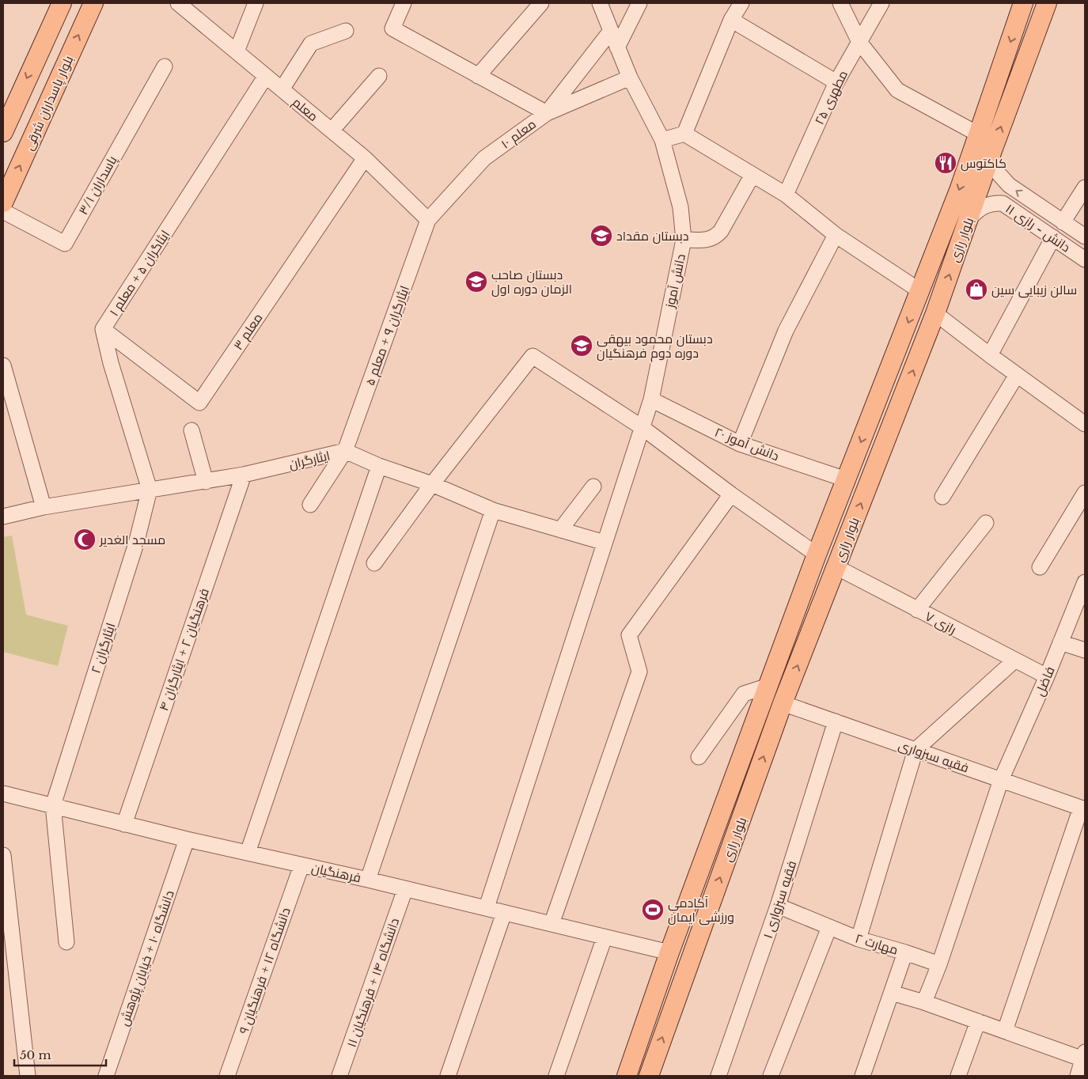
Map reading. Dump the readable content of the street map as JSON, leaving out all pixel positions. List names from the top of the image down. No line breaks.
{"streets":{"main road":["بلوار پاسداران شرقی","بلوار رازی"],"street":["مطهری ۲۵","معلم","معلم ۱۰","پاسداران ۳/۱","دانش - رازی ۱۱","ایثاگران ۵ + معلم ۱","دانش آموز","معلم ۳","ایثارگران ۹ + معلم ۵","دانش آموز ۲۰","ایثارگران","رازی ۷","ایثارگران ۲","فرهنگیان ۲ + ایثارگران ۴","فاضل","فقیه سبزواری","فرهنگیان","فقیه سبزواری ۱","مهارت ۲","دانشگاه ۱۰ + خیابان پژوهش","دانشگاه ۱۲ + فرهنگیان ۹","دانشگاه ۱۴ + فرهنگیان ۱۱"]},"crossings":[["معلم","معلم ۱۰"],["معلم","ایثاگران ۵ + معلم ۱"],["معلم","معلم ۳"],["معلم","ایثارگران ۹ + معلم ۵"],["معلم ۱۰","دانش آموز"],["معلم ۱۰","ایثارگران ۹ + معلم ۵"],["دانش - رازی ۱۱","بلوار رازی"],["بلوار رازی","دانش آموز ۲۰"],["بلوار رازی","رازی ۷"],["بلوار رازی","فقیه سبزواری"],["بلوار رازی","فرهنگیان"],["ایثاگران ۵ + معلم ۱","معلم ۳"],["ایثاگران ۵ + معلم ۱","ایثارگران"],["ایثاگران ۵ + معلم ۱","ایثارگران ۲"],["دانش آموز","دانش آموز ۲۰"],["دانش آموز","ایثارگران"],["دانش آموز","فرهنگیان"],["ایثارگران ۹ + معلم ۵","ایثارگران"],["ایثارگران","ایثارگران ۲"],["ایثارگران","فرهنگیان ۲ + ایثارگران ۴"],["رازی ۷","فاضل"],["ایثارگران ۲","فرهنگیان"],["فرهنگیان ۲ + ایثارگران ۴","فرهنگیان"],["فاضل","فقیه سبزواری"],["فاضل","مهارت ۲"],["فقیه سبزواری","فقیه سبزواری ۱"],["فرهنگیان","دانشگاه ۱۰ + خیابان پژوهش"],["فرهنگیان","دانشگاه ۱۲ + فرهنگیان ۹"],["فرهنگیان","دانشگاه ۱۴ + فرهنگیان ۱۱"],["فقیه سبزواری ۱","مهارت ۲"]],"places":{"restaurant":["کاکتوس"],"school or university":["دبستان مقداد","دبستان صاحب الزمان دوره اول","دبستان محمود بیهقی دوره دوم فرهنگیان"],"shop":["سالن زیبایی سین"],"mosque":["مسجد الغدیر"],"sports":["آکادمی ورزشی ایمان"]},"scale_bar":"50 m"}
